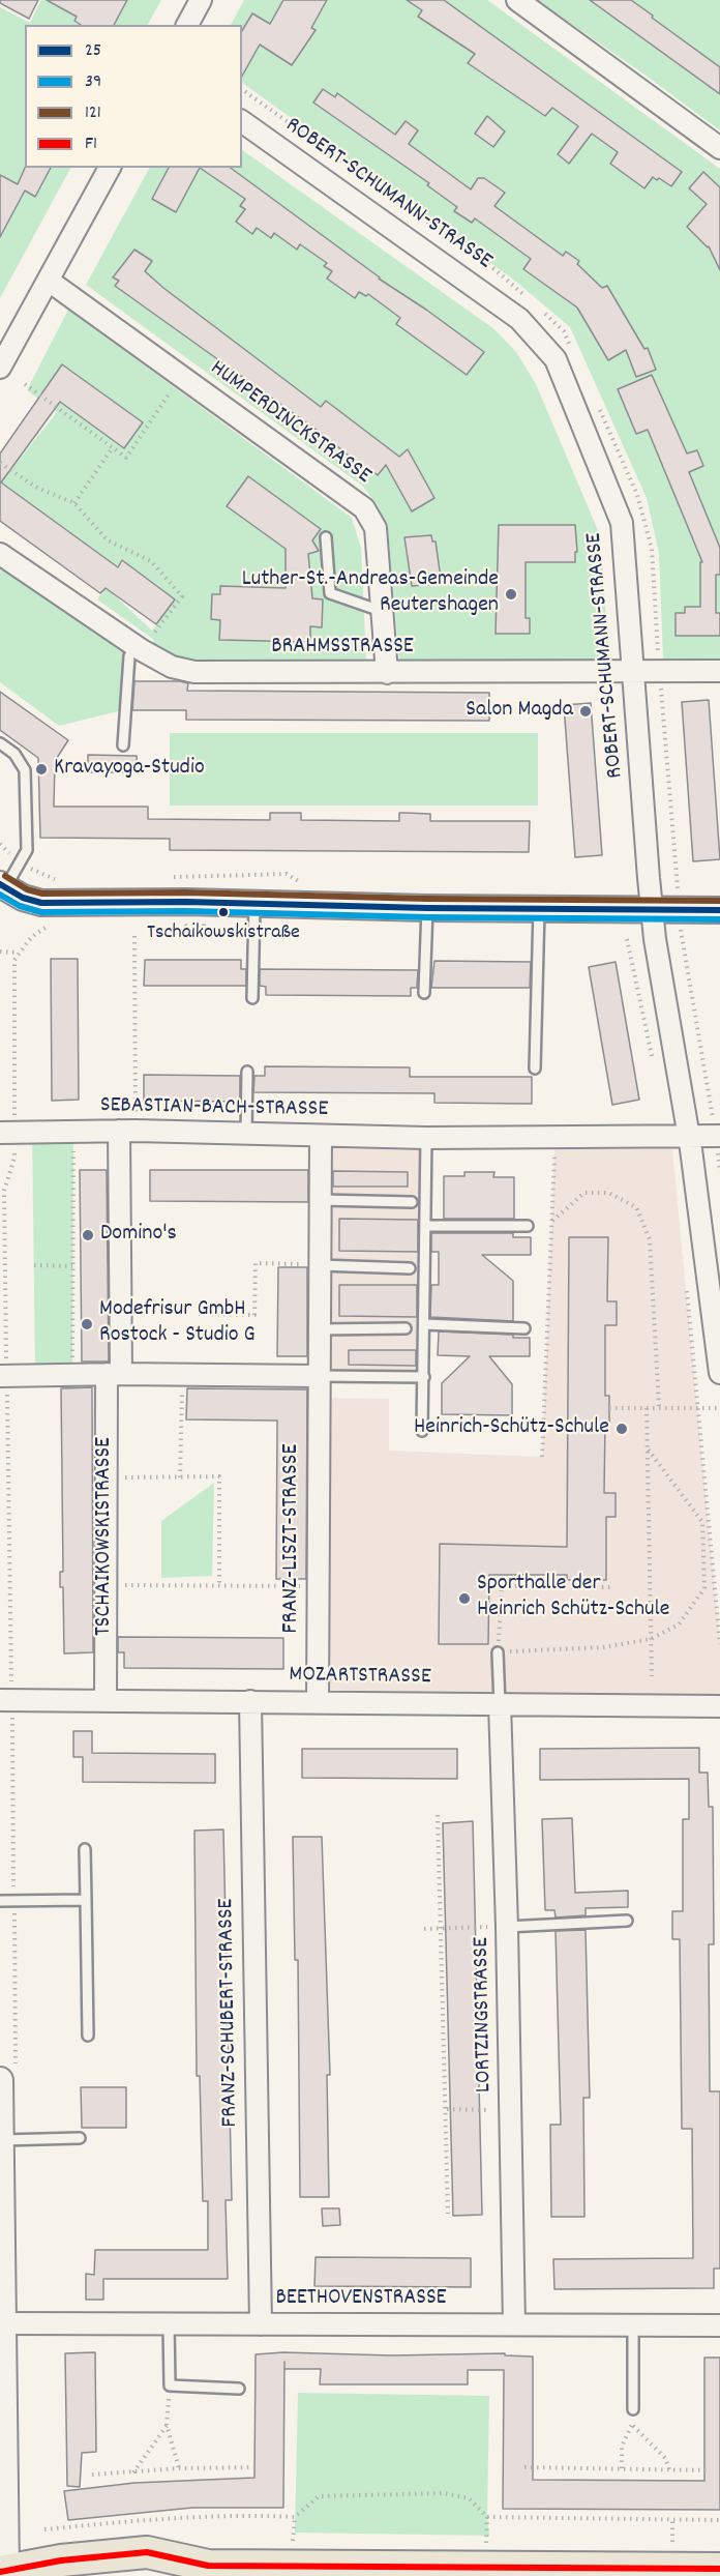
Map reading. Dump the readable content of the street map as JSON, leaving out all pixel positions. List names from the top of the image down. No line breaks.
{"streets":{"street":["ROBERT-SCHUMANN-STRASSE","HUMPERDINCKSTRASSE","BRAHMSSTRASSE","SEBASTIAN-BACH-STRASSE","TSCHAIKOWSKISTRASSE","FRANZ-LISZT-STRASSE","MOZARTSTRASSE","FRANZ-SCHUBERT-STRASSE","LORTZINGSTRASSE","BEETHOVENSTRASSE"]},"crossings":[["ROBERT-SCHUMANN-STRASSE","BRAHMSSTRASSE"],["ROBERT-SCHUMANN-STRASSE","SEBASTIAN-BACH-STRASSE"],["HUMPERDINCKSTRASSE","BRAHMSSTRASSE"],["SEBASTIAN-BACH-STRASSE","TSCHAIKOWSKISTRASSE"],["SEBASTIAN-BACH-STRASSE","FRANZ-LISZT-STRASSE"],["TSCHAIKOWSKISTRASSE","MOZARTSTRASSE"],["FRANZ-LISZT-STRASSE","MOZARTSTRASSE"],["MOZARTSTRASSE","FRANZ-SCHUBERT-STRASSE"],["MOZARTSTRASSE","LORTZINGSTRASSE"],["FRANZ-SCHUBERT-STRASSE","BEETHOVENSTRASSE"],["LORTZINGSTRASSE","BEETHOVENSTRASSE"]],"places":["Luther-St.-Andreas-Gemeinde Reutershagen","Salon Magda","Kravayoga-Studio","Tschaikowskistraße","Domino's","Modefrisur GmbH Rostock - Studio G","Heinrich-Schütz-Schule","Sporthalle der Heinrich Schütz-Schule"],"lines":["transit line 121","transit line 25","transit line 39","transit line F1"],"legend":["25","39","121","F1"]}
